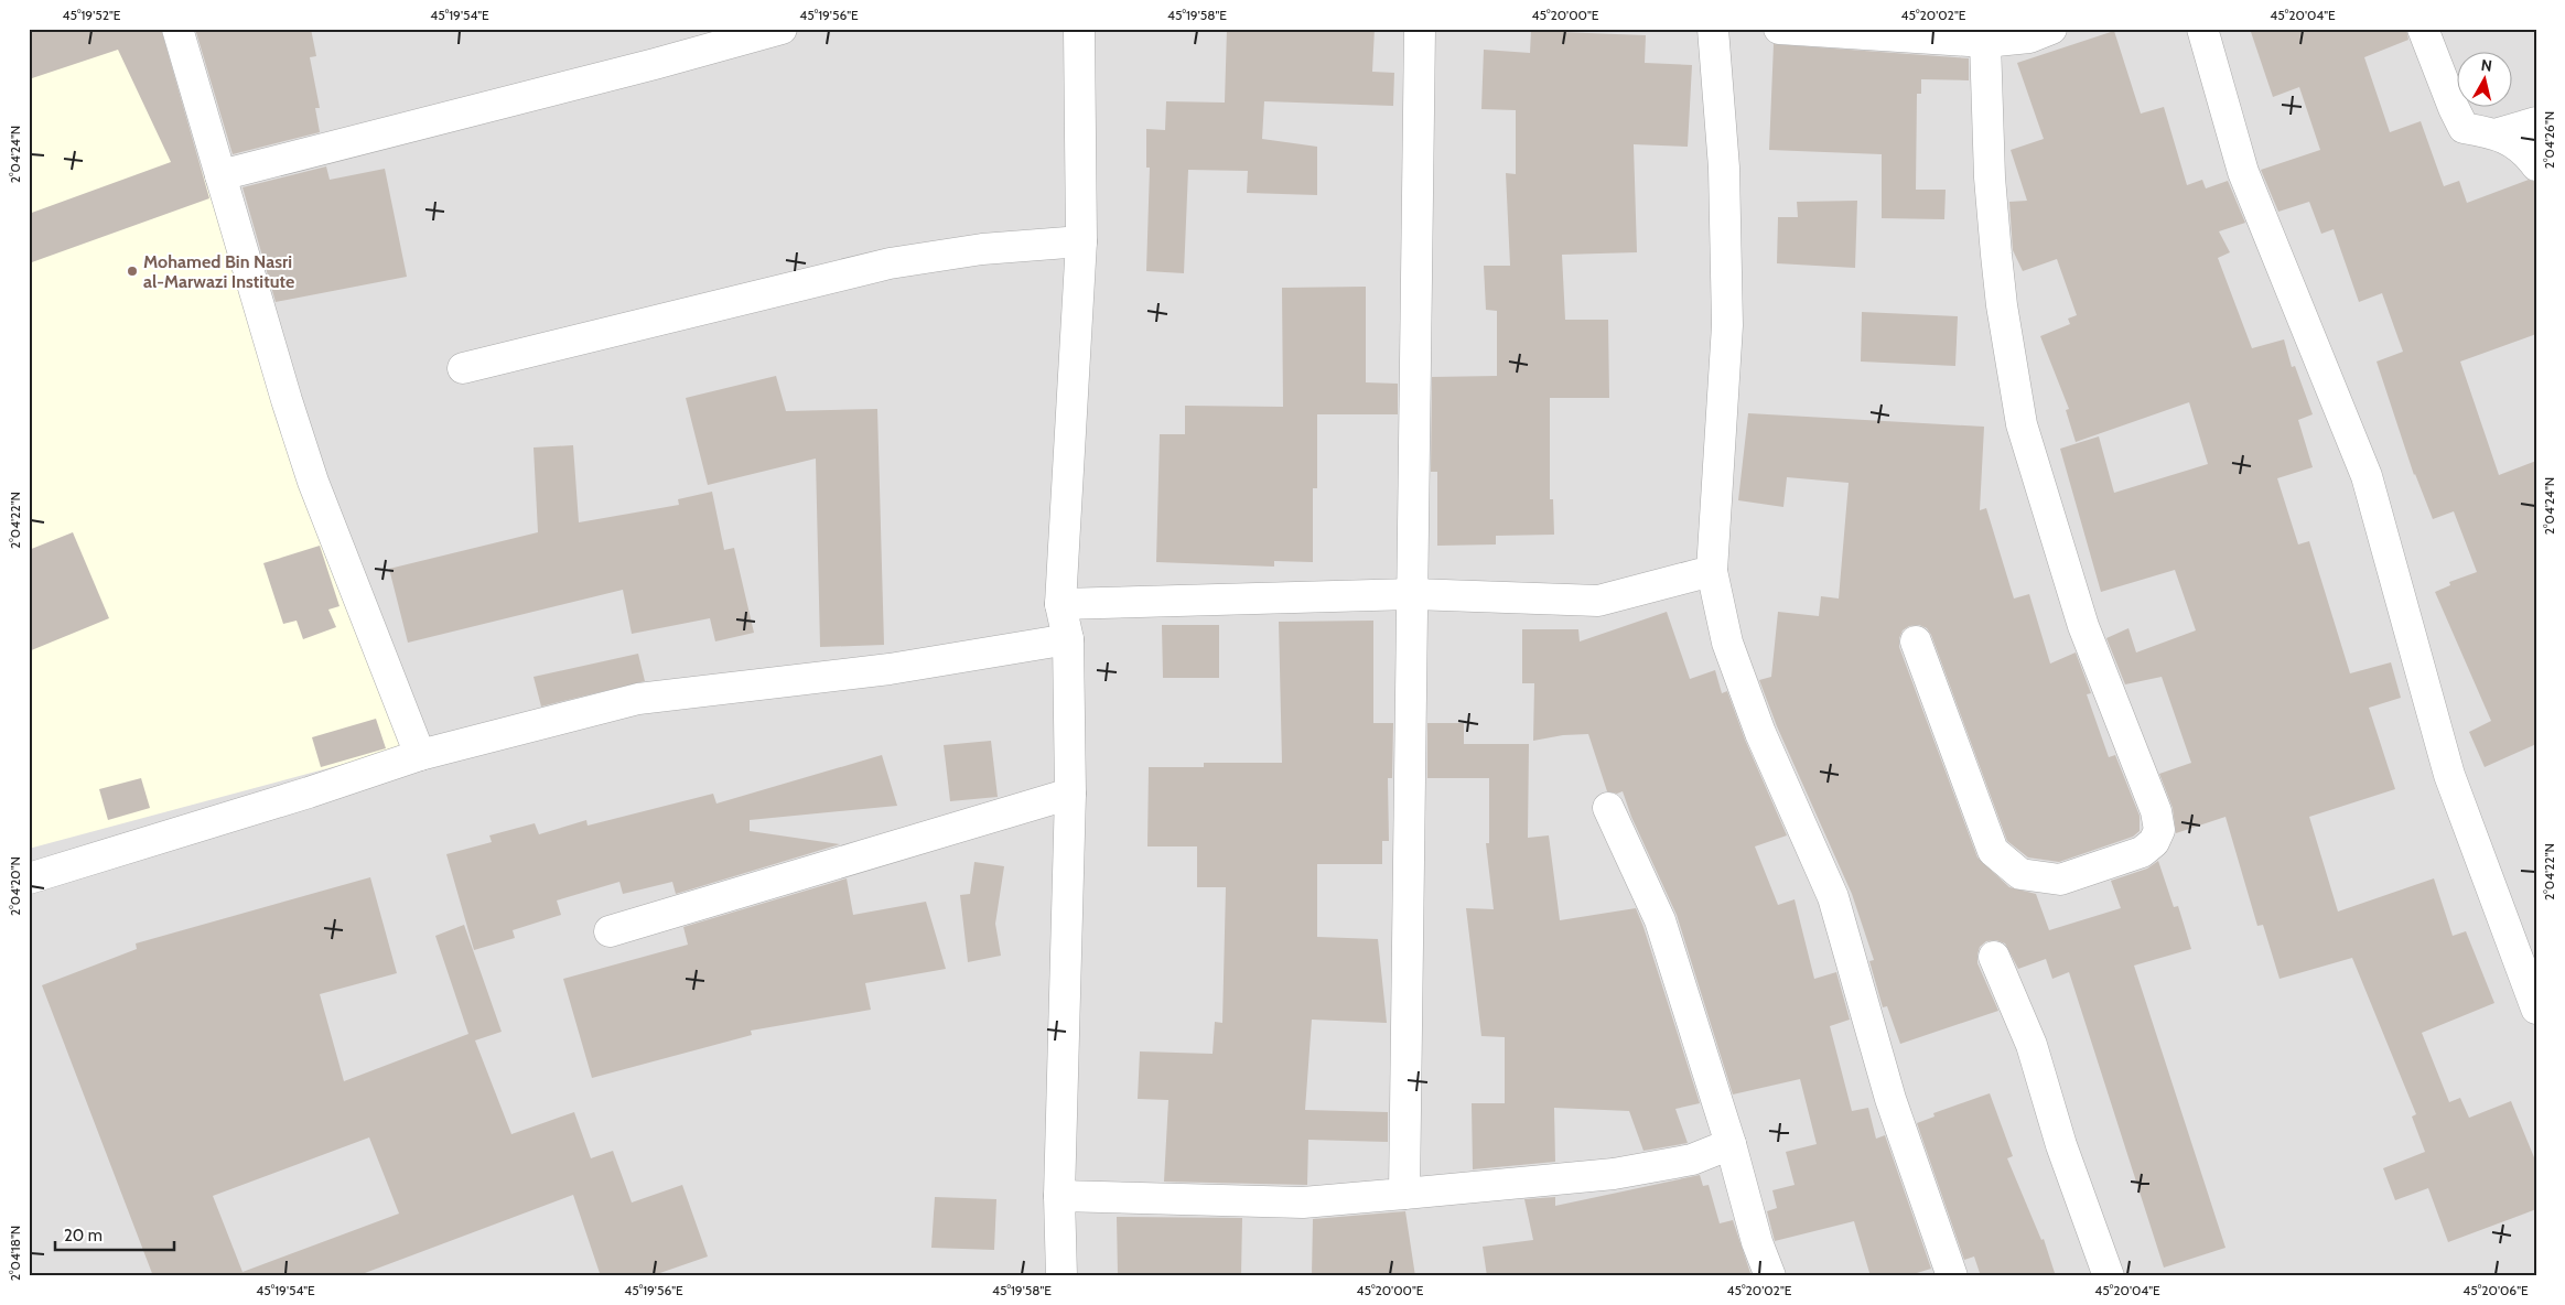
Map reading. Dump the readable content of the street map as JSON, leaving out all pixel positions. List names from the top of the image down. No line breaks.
{"places":["Mohamed Bin Nasri al-Marwazi Institute"],"scale_bar":"20 m","north":"top","coordinates":["45°19'52\"E","45°19'54\"E","45°19'56\"E","45°19'58\"E","45°20'00\"E","45°20'02\"E","45°20'04\"E","2°04'26\"N","2°04'24\"N","2°04'22\"N","2°04'20\"N","2°04'18\"N","45°20'06\"E"]}
